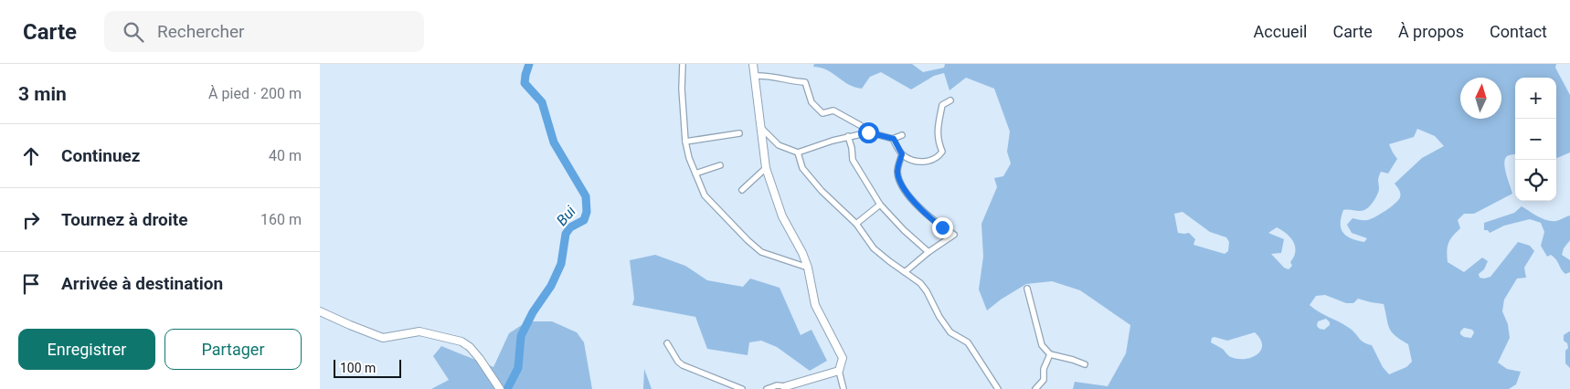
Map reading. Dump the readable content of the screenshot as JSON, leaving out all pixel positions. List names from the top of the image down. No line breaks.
{"water":["Bui"],"scale_bar":"100 m","north":"top","page":{"header":"Carte","search":"Rechercher","nav":["Accueil","Carte","À propos","Contact"],"heading":["3 min","À pied · 200 m"],"map_buttons":["+","−"],"list":[["Continuez","40 m"],["Tournez à droite","160 m"],"Arrivée à destination"],"buttons":["Enregistrer","Partager"],"scale":"100 m"}}
